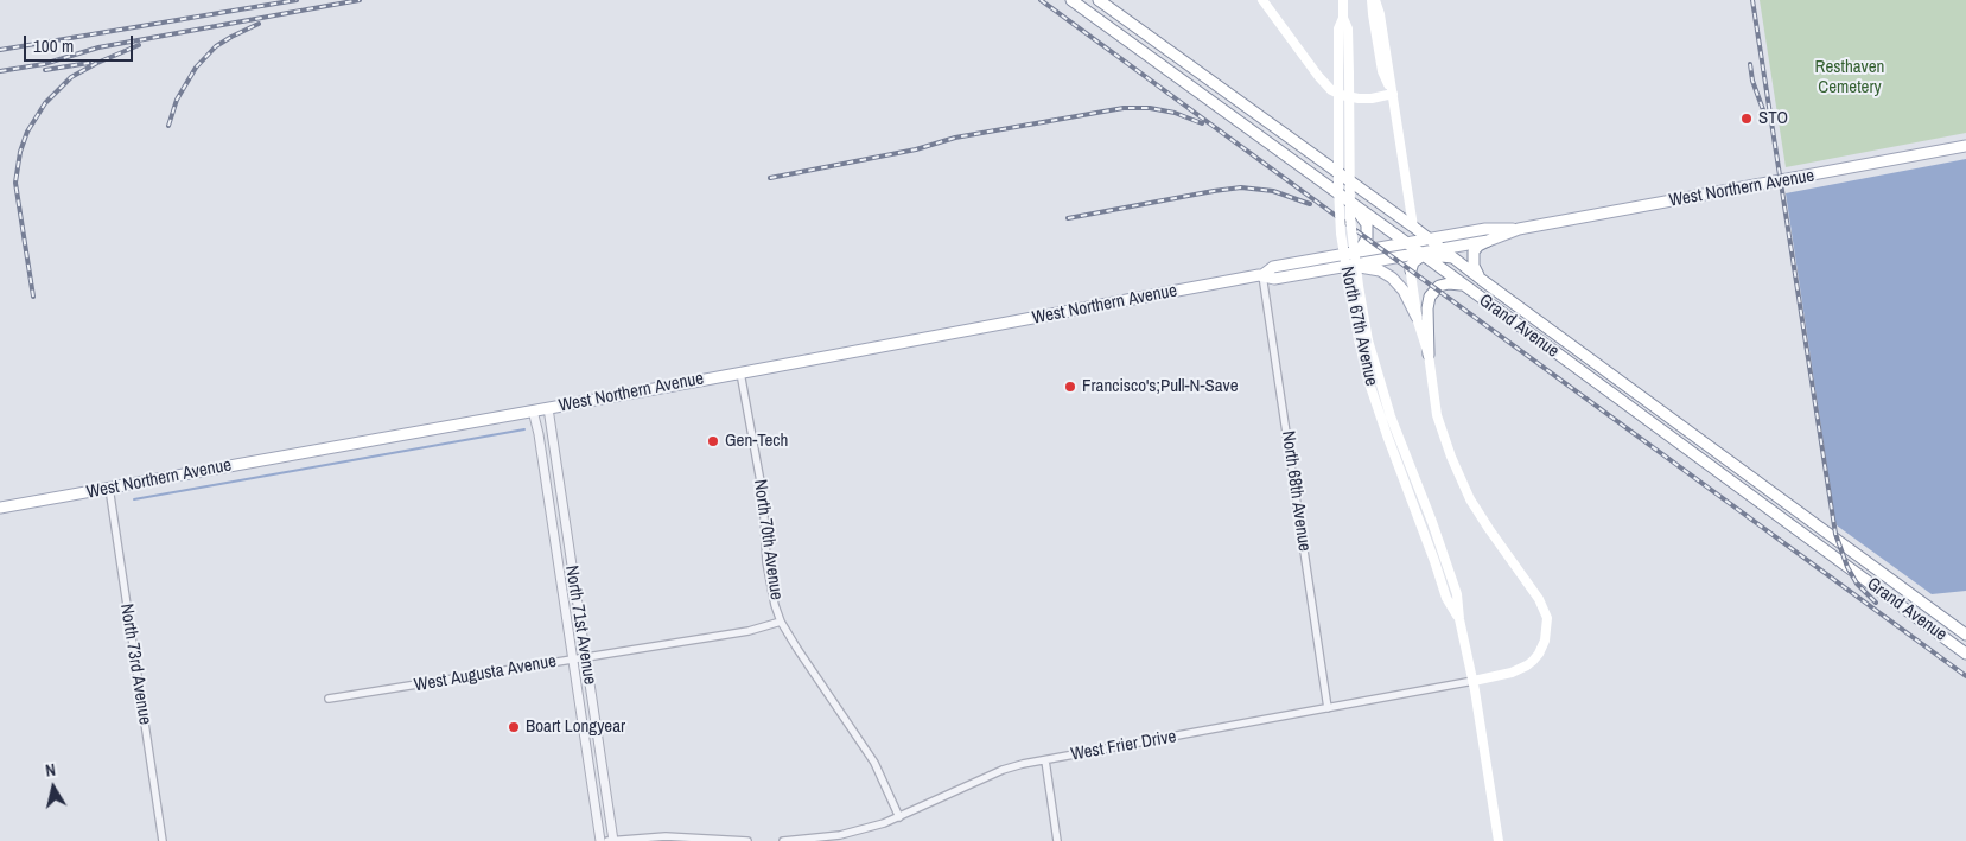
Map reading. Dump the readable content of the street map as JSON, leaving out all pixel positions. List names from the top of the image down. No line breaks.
{"streets":{"main road":["West Northern Avenue","North 67th Avenue","Grand Avenue"],"street":["North 68th Avenue","North 70th Avenue","North 71st Avenue","North 73rd Avenue","West Augusta Avenue","West Frier Drive"]},"crossings":[["West Northern Avenue","Grand Avenue"],["West Northern Avenue","North 68th Avenue"],["West Northern Avenue","North 70th Avenue"],["West Northern Avenue","North 71st Avenue"],["West Northern Avenue","North 73rd Avenue"],["North 67th Avenue","West Frier Drive"],["North 68th Avenue","West Frier Drive"],["North 70th Avenue","West Augusta Avenue"],["North 70th Avenue","West Frier Drive"],["North 71st Avenue","West Augusta Avenue"]],"parks":["Resthaven Cemetery"],"places":["STO","Francisco's;Pull-N-Save","Gen-Tech","Boart Longyear"],"scale_bar":"100 m","north":"top"}
